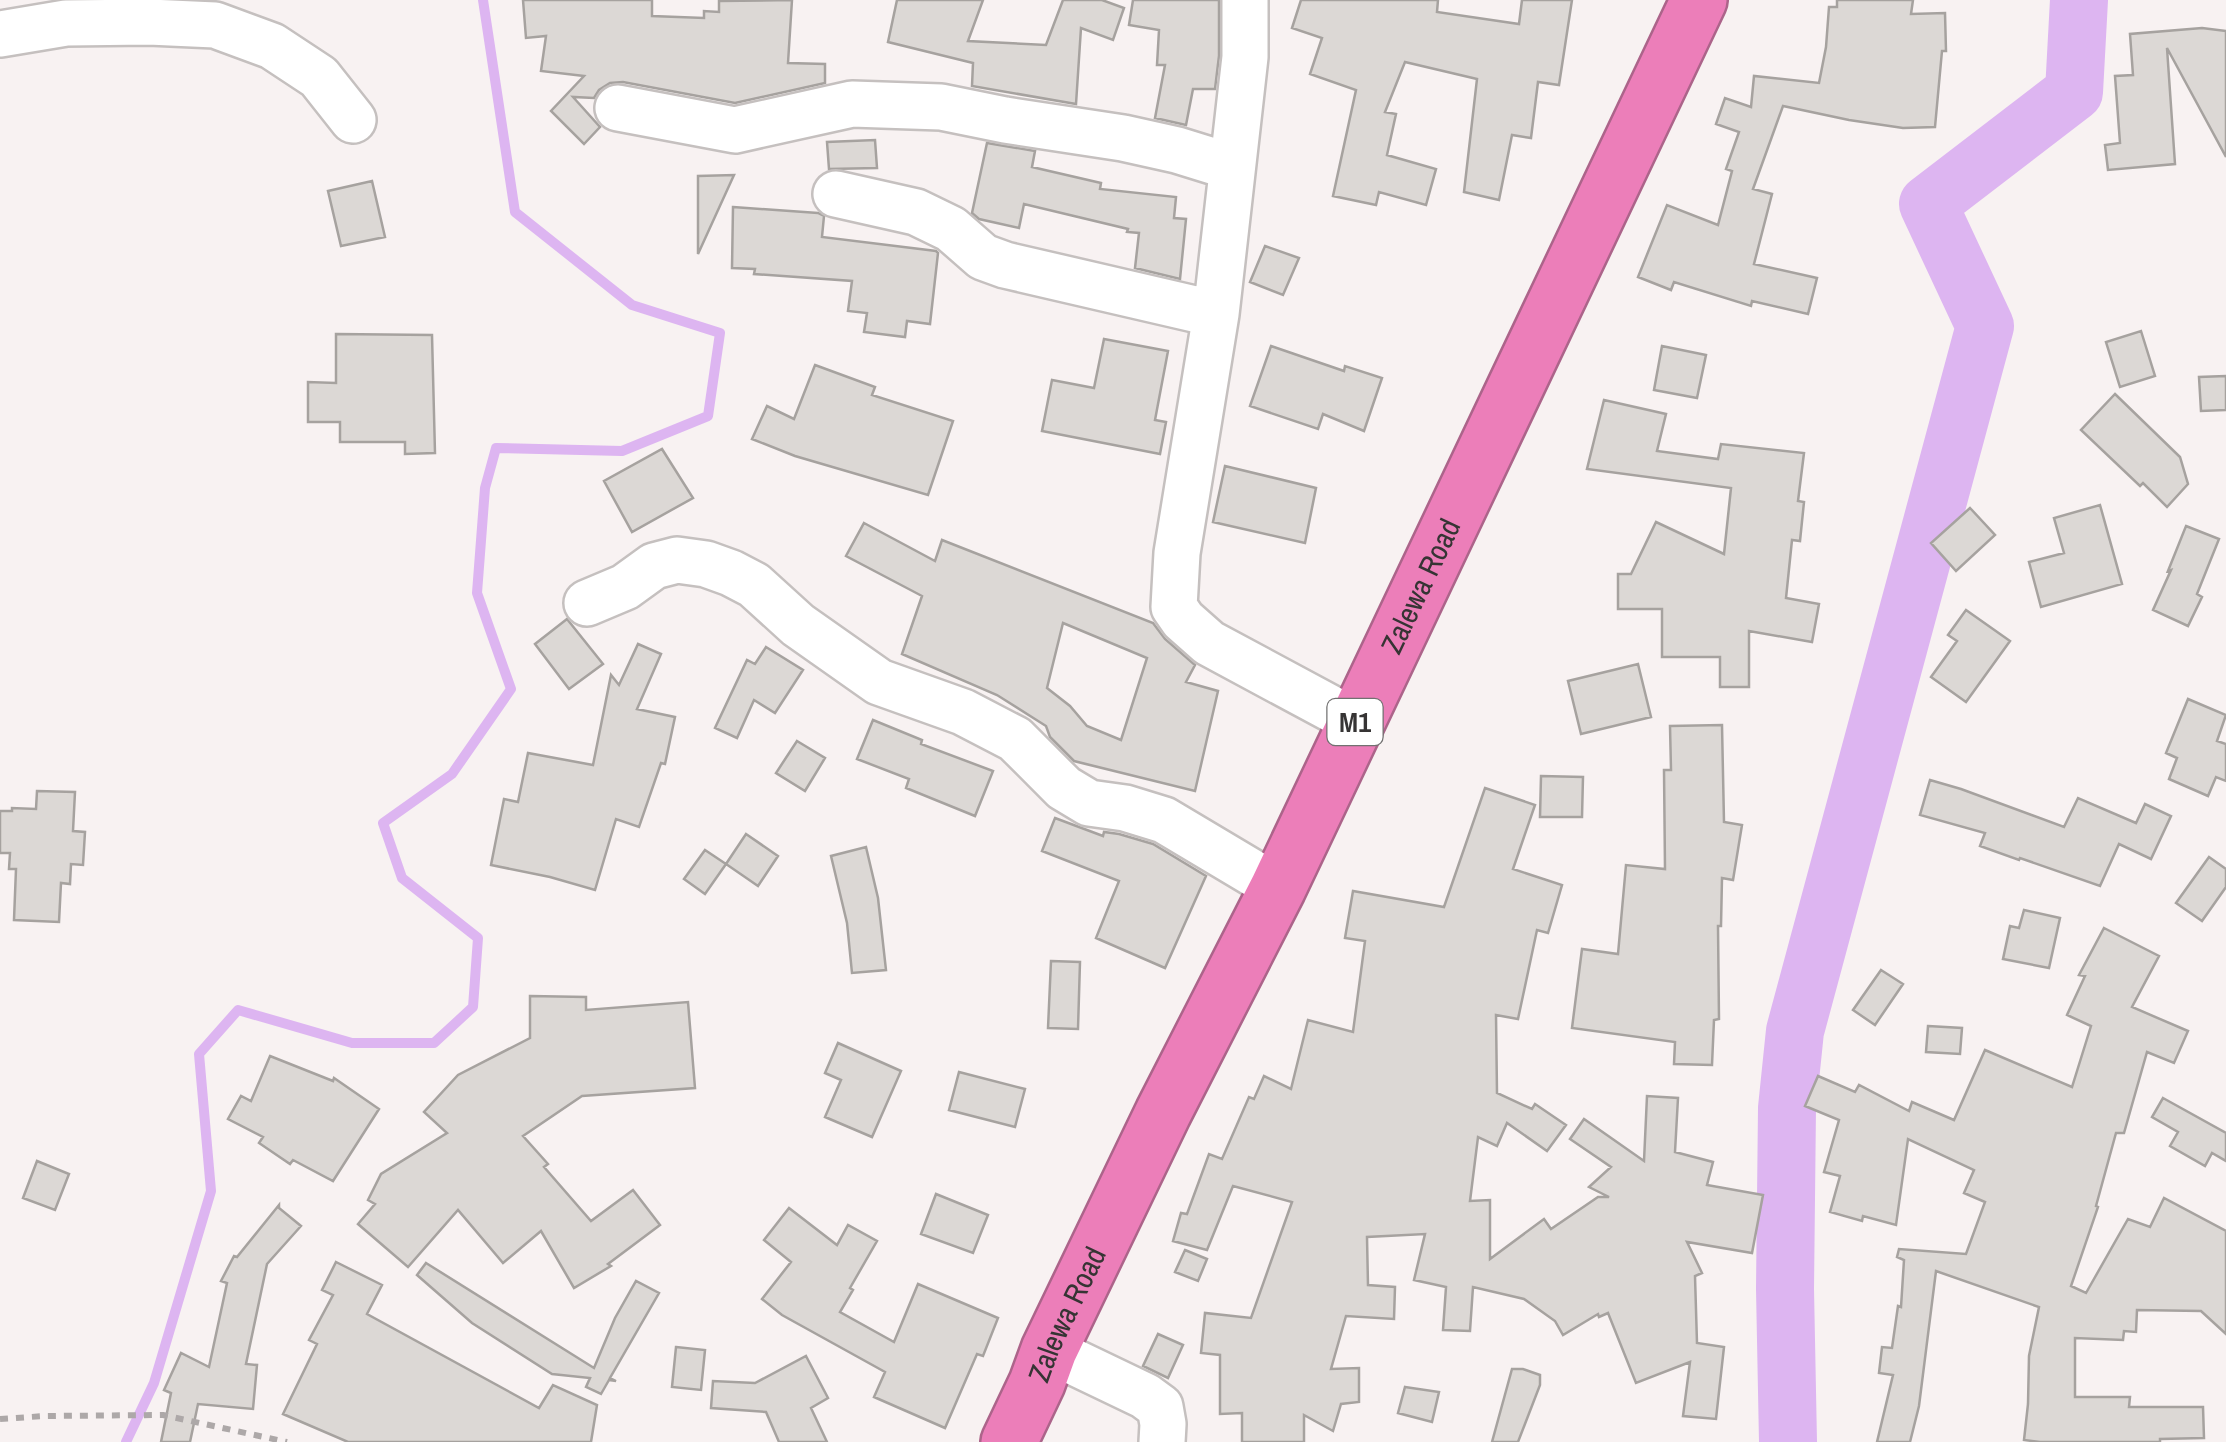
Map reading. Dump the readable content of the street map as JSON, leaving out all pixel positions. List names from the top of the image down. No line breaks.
{"streets":{"highway":["Zalewa Road","M1"]}}
